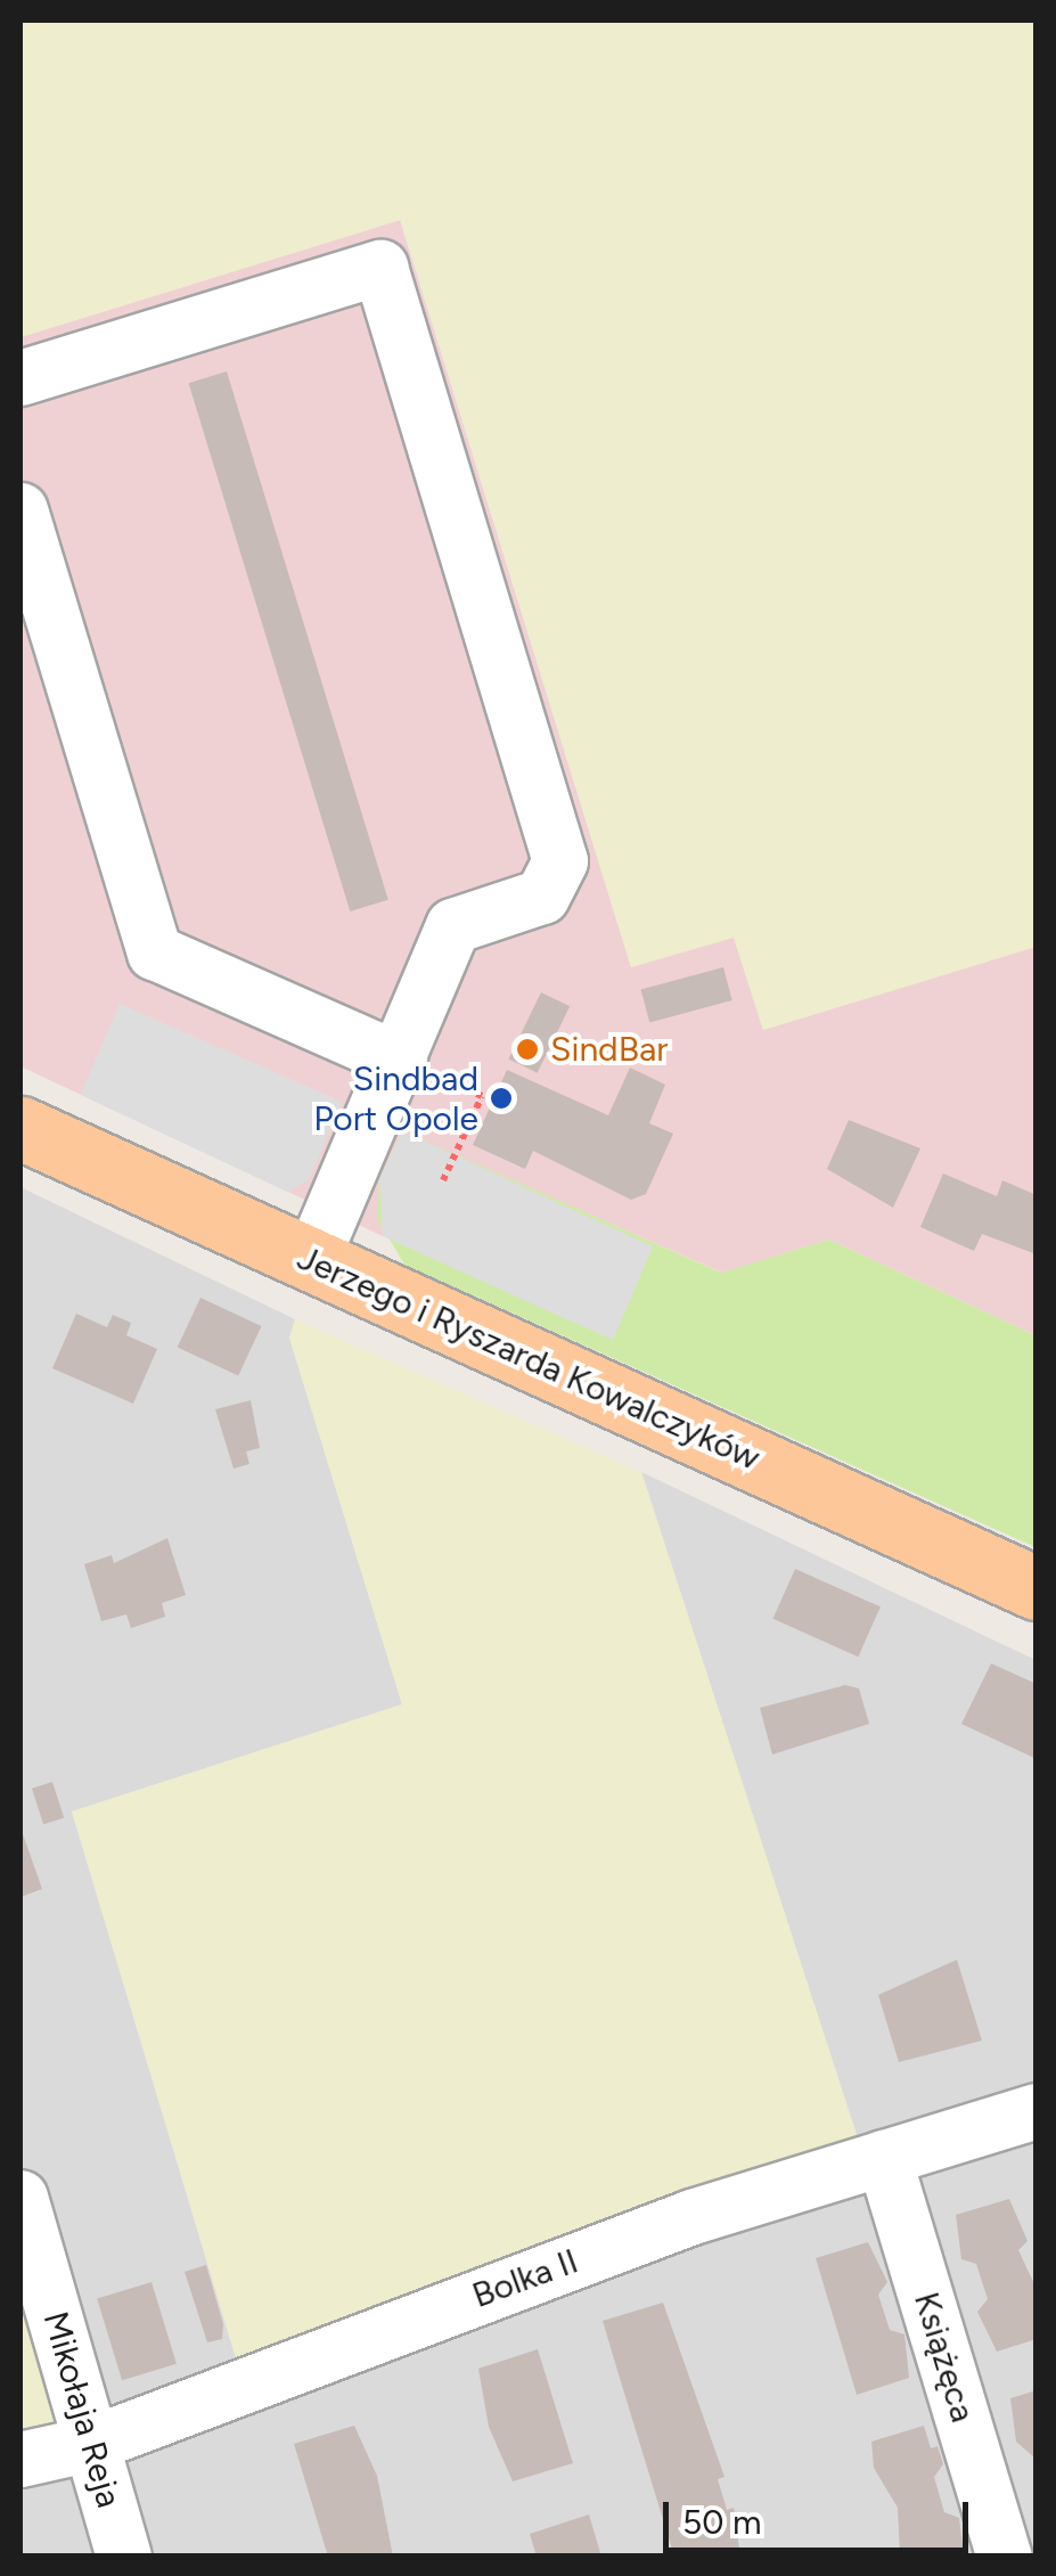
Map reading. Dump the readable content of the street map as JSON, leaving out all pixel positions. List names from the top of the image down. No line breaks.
{"streets":{"main road":["Jerzego i Ryszarda Kowalczyków"],"street":["Bolka II","Książęca","Mikołaja Reja"]},"crossings":[["Bolka II","Książęca"],["Bolka II","Mikołaja Reja"]],"places":["SindBar","Sindbad Port Opole"],"scale_bar":"50 m"}
